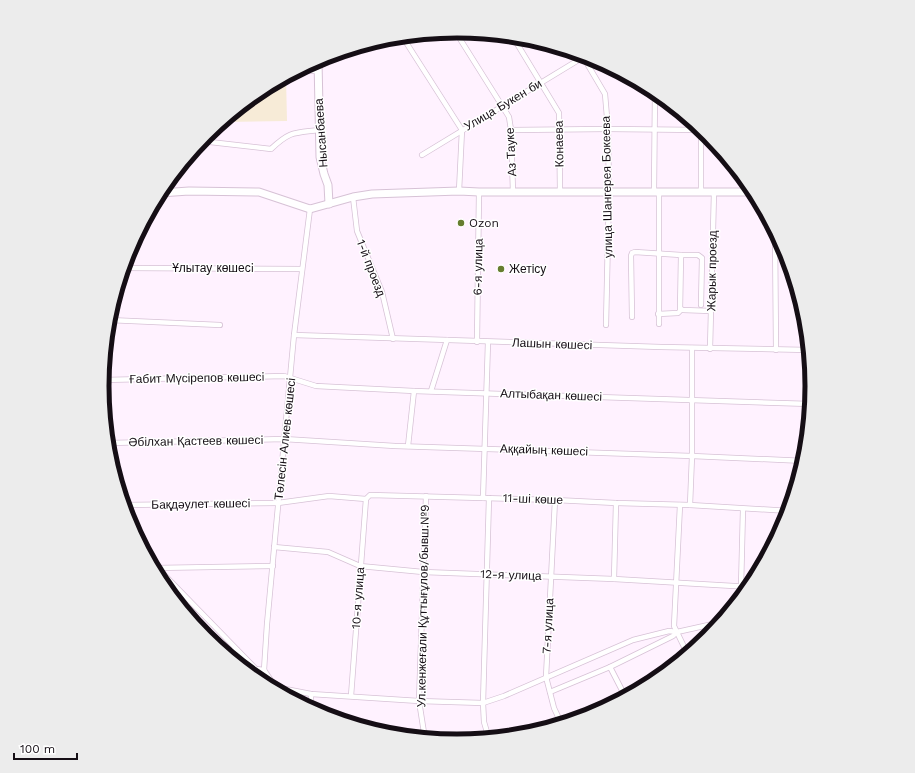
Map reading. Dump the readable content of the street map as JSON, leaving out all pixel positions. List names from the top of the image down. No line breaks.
{"streets":{"street":["Улица Букен би","Нысанбаева","Конаева","Аз Тауке","улица Шангерея Бокеева","6-я улица","Ұлытау көшесi","1-й проезд","Жарык проезд","Лашын көшесі","Ғабит Мүсірепов көшесi","Алтыбақан көшесі","Төлесін Алиев көшесі","Әбілхан Қастеев көшесi","Аққайың көшесі","11-ші көше","Бақдәулет көшесi","12-я улица","10-я улица","Ул.кенжеғали Құттығұлов/бывш.№9","7-я улица"]},"crossings":[["Улица Букен би","Конаева"],["Улица Букен би","Аз Тауке"],["6-я улица","Лашын көшесі"],["Ұлытау көшесi","Төлесін Алиев көшесі"],["1-й проезд","Лашын көшесі"],["Жарык проезд","Лашын көшесі"],["Лашын көшесі","Төлесін Алиев көшесі"],["Ғабит Мүсірепов көшесi","Алтыбақан көшесі"],["Ғабит Мүсірепов көшесi","Төлесін Алиев көшесі"],["Алтыбақан көшесі","Төлесін Алиев көшесі"],["Төлесін Алиев көшесі","Әбілхан Қастеев көшесi"],["Төлесін Алиев көшесі","Аққайың көшесі"],["Төлесін Алиев көшесі","11-ші көше"],["Төлесін Алиев көшесі","Бақдәулет көшесi"],["Төлесін Алиев көшесі","12-я улица"],["Әбілхан Қастеев көшесi","Аққайың көшесі"],["11-ші көше","Бақдәулет көшесi"],["11-ші көше","10-я улица"],["11-ші көше","Ул.кенжеғали Құттығұлов/бывш.№9"],["11-ші көше","7-я улица"],["12-я улица","10-я улица"],["12-я улица","Ул.кенжеғали Құттығұлов/бывш.№9"],["12-я улица","7-я улица"]],"places":["Ozon","Жетісу"],"scale_bar":"100 m"}
